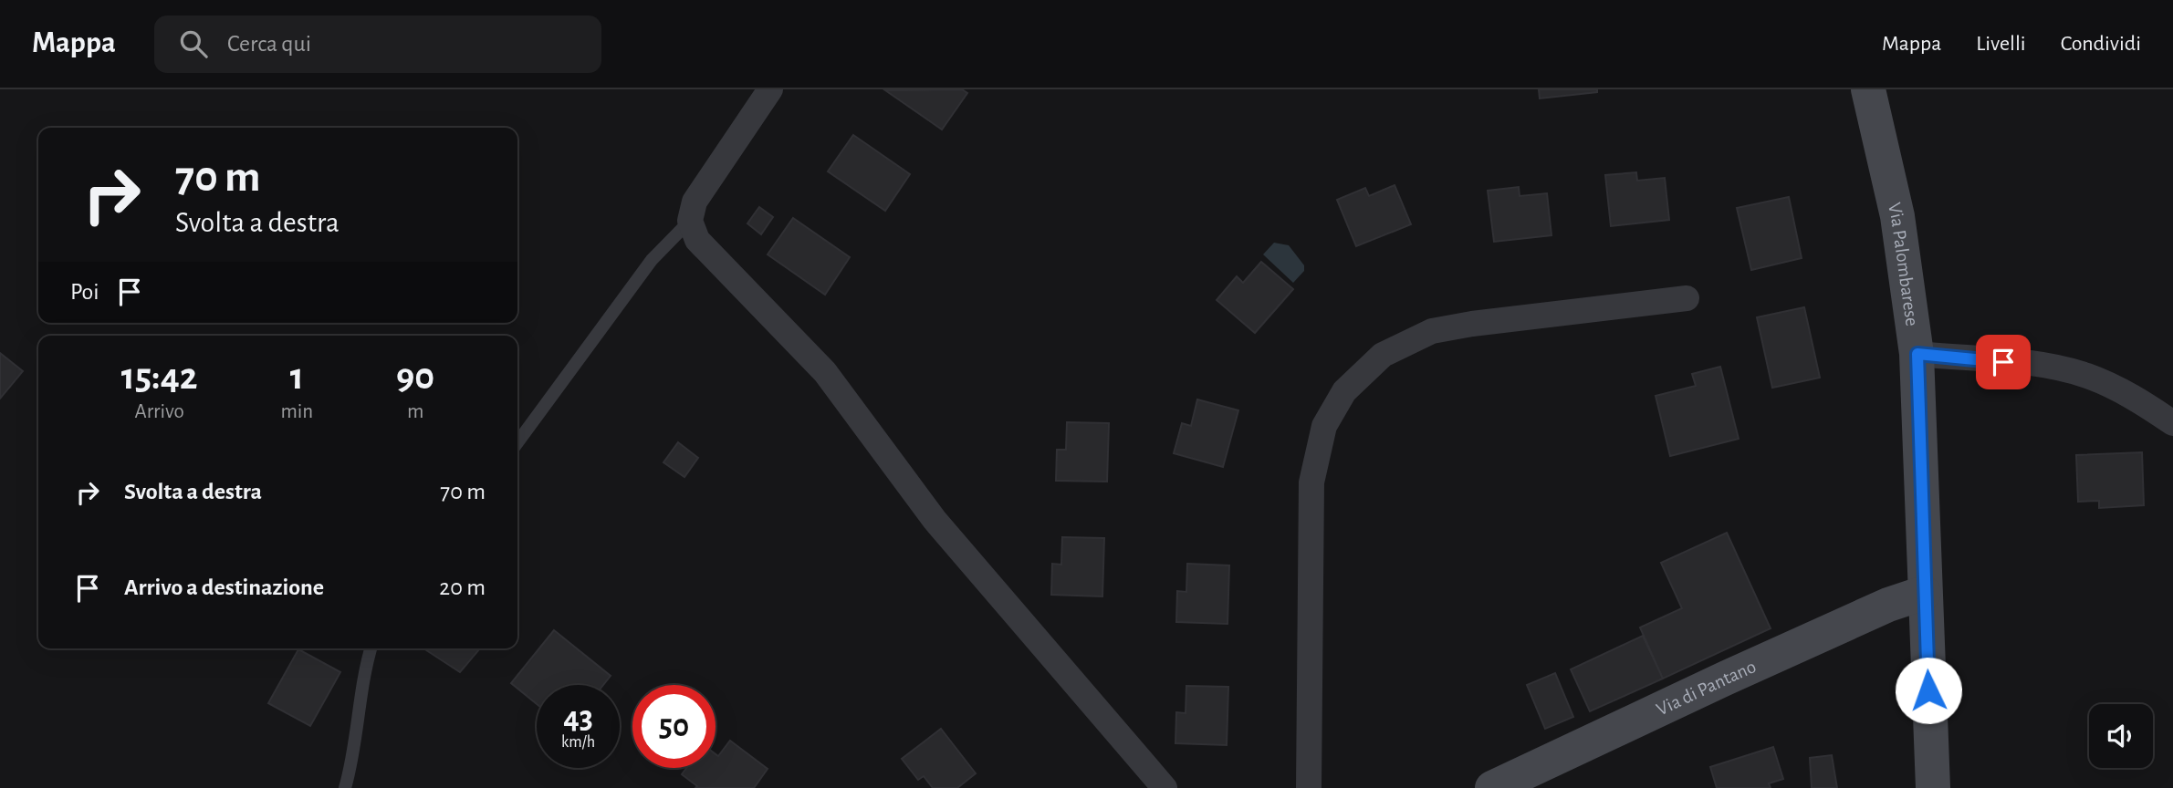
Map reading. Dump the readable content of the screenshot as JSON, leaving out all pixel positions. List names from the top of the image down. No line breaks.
{"streets":{"main road":["Via Palombarese","Via di Pantano"]},"crossings":[["Via Palombarese","Via di Pantano"]],"page":{"header":"Mappa","search":"Cerca qui","nav":["Mappa","Livelli","Condividi"],"turn":["70 m","Svolta a destra"],"then":"Poi","eta":["15:42","Arrivo","1","min","90","m"],"list":[{"name":"Svolta a destra","value":"70 m"},{"name":"Arrivo a destinazione","value":"20 m"}],"speed":"43 km/h","limit":"50"}}
